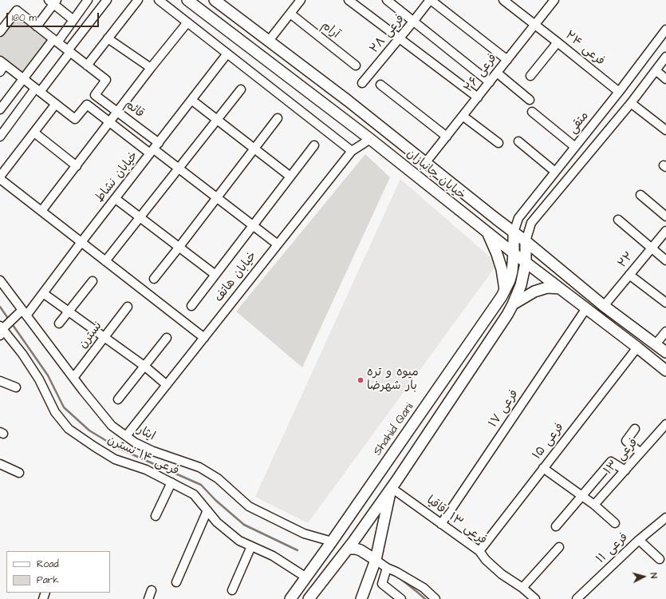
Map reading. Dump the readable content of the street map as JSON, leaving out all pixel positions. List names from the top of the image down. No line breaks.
{"streets":{"main road":["خیابان جانبازان","Shahid Qani"],"street":["آرام","فرعی ۲۸","فرعی ۲۴","فرعی ۲۶","قائم","متقی","خیابان نشاط","۲۲","خیابان هاتف","نسترن","فرعی ۱۷","ایثار","فرعی ۱۵","فرعی ۱۴ نسترن","فرعی ۱۳","فرعی ۱۳ اقاقیا","فرعی ۱۱"]},"crossings":[["فرعی ۲۴","فرعی ۲۶"],["فرعی ۲۴","متقی"],["فرعی ۲۶","خیابان جانبازان"],["قائم","خیابان نشاط"],["متقی","خیابان جانبازان"],["متقی","Shahid Qani"],["خیابان جانبازان","۲۲"],["خیابان جانبازان","خیابان هاتف"],["خیابان جانبازان","فرعی ۱۷"],["خیابان جانبازان","Shahid Qani"],["خیابان جانبازان","فرعی ۱۵"],["خیابان نشاط","ایثار"],["خیابان نشاط","فرعی ۱۴ نسترن"],["خیابان هاتف","ایثار"],["نسترن","ایثار"],["فرعی ۱۷","فرعی ۱۳ اقاقیا"],["Shahid Qani","ایثار"],["Shahid Qani","فرعی ۱۴ نسترن"],["فرعی ۱۵","فرعی ۱۳ اقاقیا"]],"places":["میوه و تره بار شهرضا"],"legend":["Road","Park"],"scale_bar":"100 m","north":"right"}
